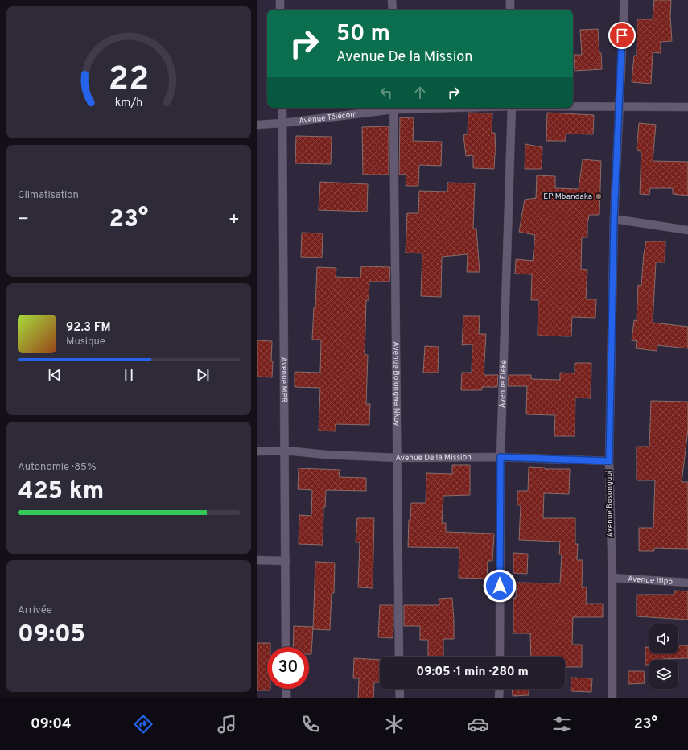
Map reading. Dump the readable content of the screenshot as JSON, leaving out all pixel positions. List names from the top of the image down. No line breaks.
{"streets":{"street":["Avenue Télécom","Avenue MPR","Avenue Bolongwa Nkoy","Avenue Eleke","Avenue De la Mission","Avenue Bosongubi","Avenue Itipo"]},"crossings":[["Avenue Télécom","Avenue MPR"],["Avenue Télécom","Avenue Bolongwa Nkoy"],["Avenue Télécom","Avenue Bosongubi"],["Avenue MPR","Avenue De la Mission"],["Avenue Bolongwa Nkoy","Avenue De la Mission"],["Avenue Eleke","Avenue De la Mission"],["Avenue De la Mission","Avenue Bosongubi"],["Avenue Bosongubi","Avenue Itipo"]],"places":["EP Mbandaka"],"page":{"turn":["50 m","Avenue De la Mission"],"tile":["Climatisation",["Autonomie · 85%","425 km"],["Arrivée","09:05"]],"heat":["−","23°","+"],"song":["92.3 FM","Musique"],"limit":"30","trip":"09:05 · 1 min · 280 m","tabs":["09:04","23°"],"gauge":["22","km/h"]}}
